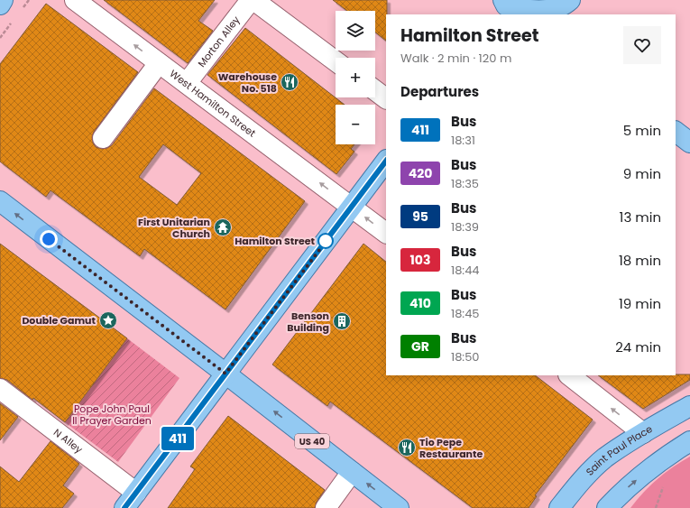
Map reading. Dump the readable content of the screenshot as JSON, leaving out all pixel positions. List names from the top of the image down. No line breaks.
{"streets":{"main road":["US 40","Saint Paul Place"],"street":["Morton Alley","West Hamilton Street","N Alley"]},"crossings":[["Morton Alley","West Hamilton Street"]],"parks":["Pope John Paul II Prayer Garden"],"places":{"restaurant":["Warehouse No. 518","Tio Pepe Restaurante"],"temple":["First Unitarian Church"],"other":["Hamilton Street"],"place":["Double Gamut"],"building":["Benson Building"]},"lines":["bus line 411"],"page":{"on_map":"411","map_buttons":["+","−"],"heading":[["Hamilton Street","Walk · 2 min · 120 m"],"Departures"],"list":[{"mark":"411","name":"Bus","note":"18:31","value":"5 min"},{"mark":"420","name":"Bus","note":"18:35","value":"9 min"},{"mark":"95","name":"Bus","note":"18:39","value":"13 min"},{"mark":"103","name":"Bus","note":"18:44","value":"18 min"},{"mark":"410","name":"Bus","note":"18:45","value":"19 min"},{"mark":"GR","name":"Bus","note":"18:50","value":"24 min"}]}}
